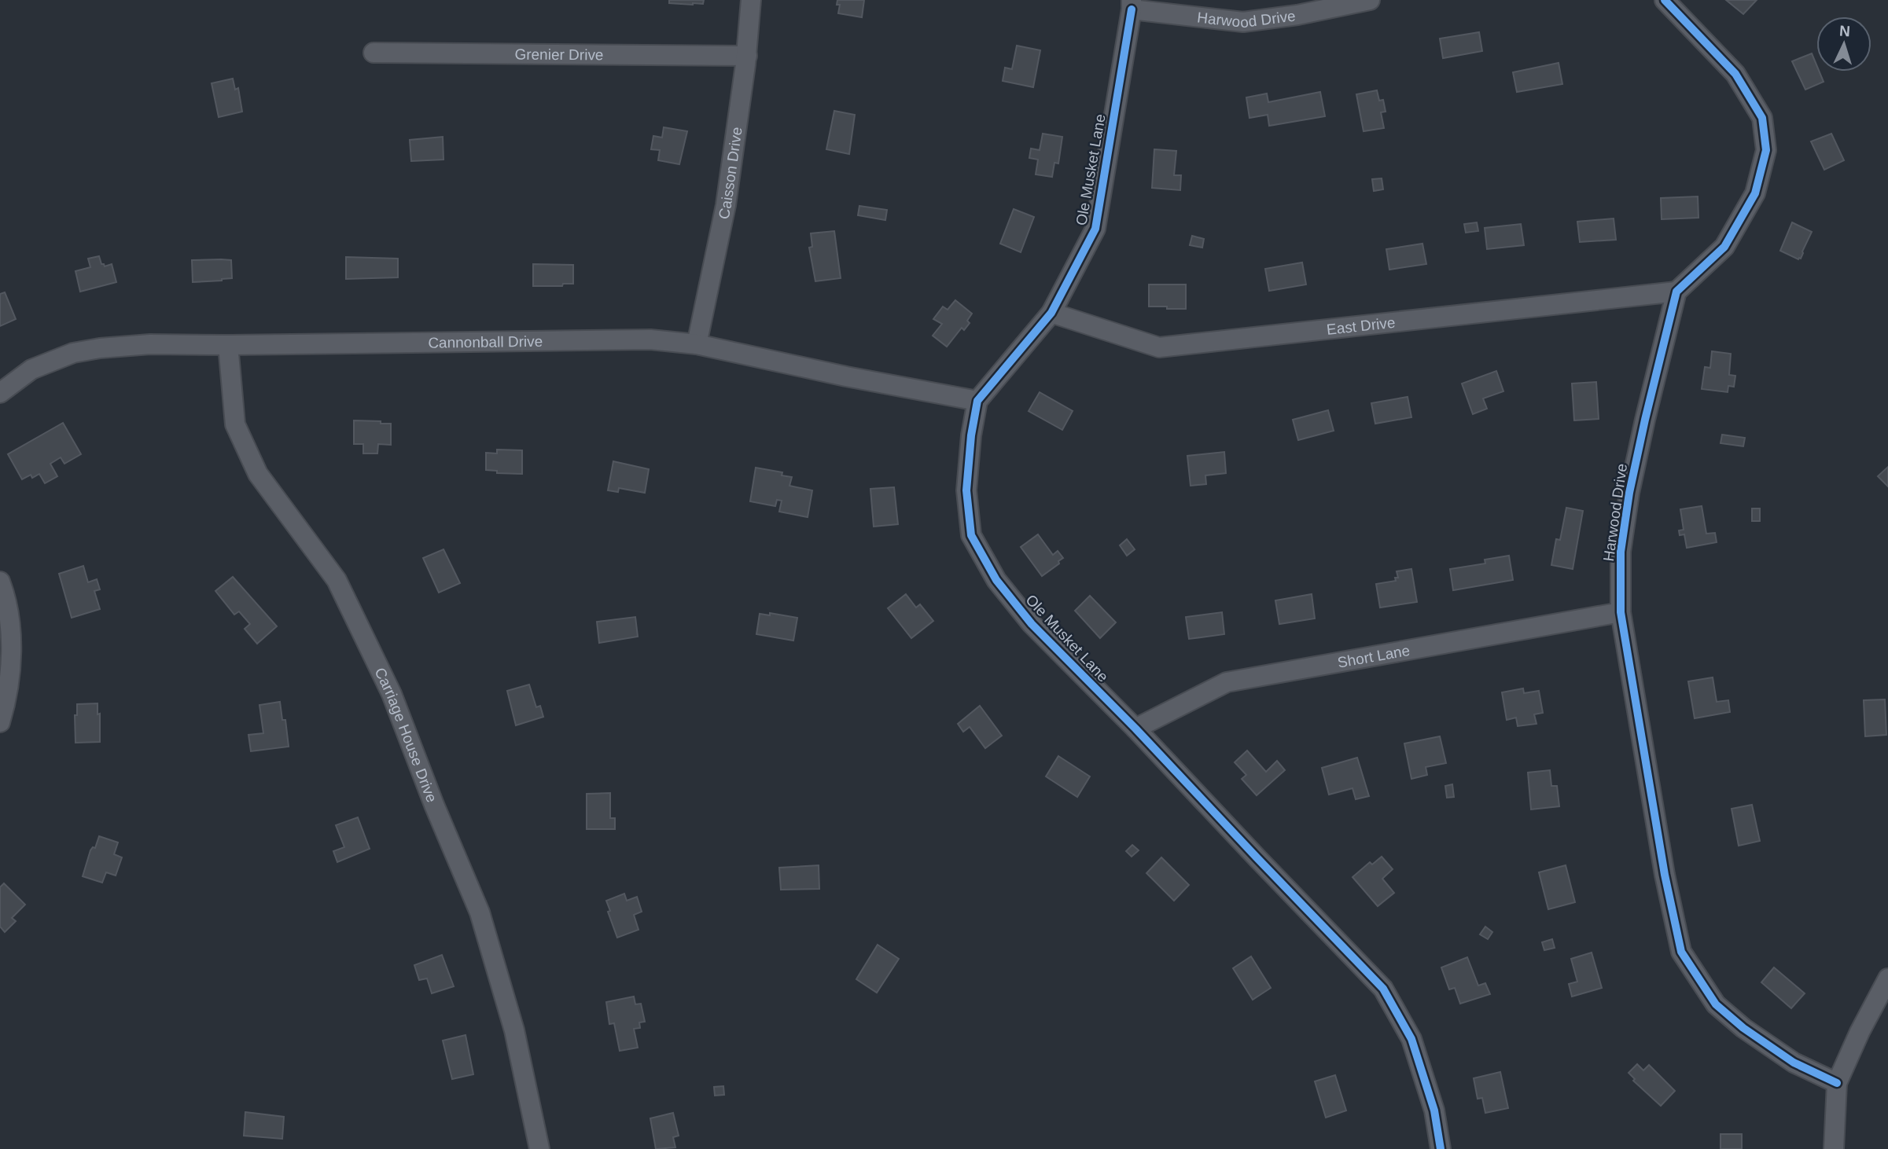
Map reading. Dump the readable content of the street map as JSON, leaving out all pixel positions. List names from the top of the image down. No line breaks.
{"streets":{"street":["Harwood Drive","Grenier Drive","Ole Musket Lane","Caisson Drive","East Drive","Cannonball Drive","Short Lane","Carriage House Drive"]},"crossings":[["Harwood Drive","Ole Musket Lane"],["Harwood Drive","East Drive"],["Harwood Drive","Short Lane"],["Grenier Drive","Caisson Drive"],["Ole Musket Lane","East Drive"],["Ole Musket Lane","Cannonball Drive"],["Ole Musket Lane","Short Lane"],["Caisson Drive","Cannonball Drive"],["Cannonball Drive","Carriage House Drive"]],"north":"top"}
